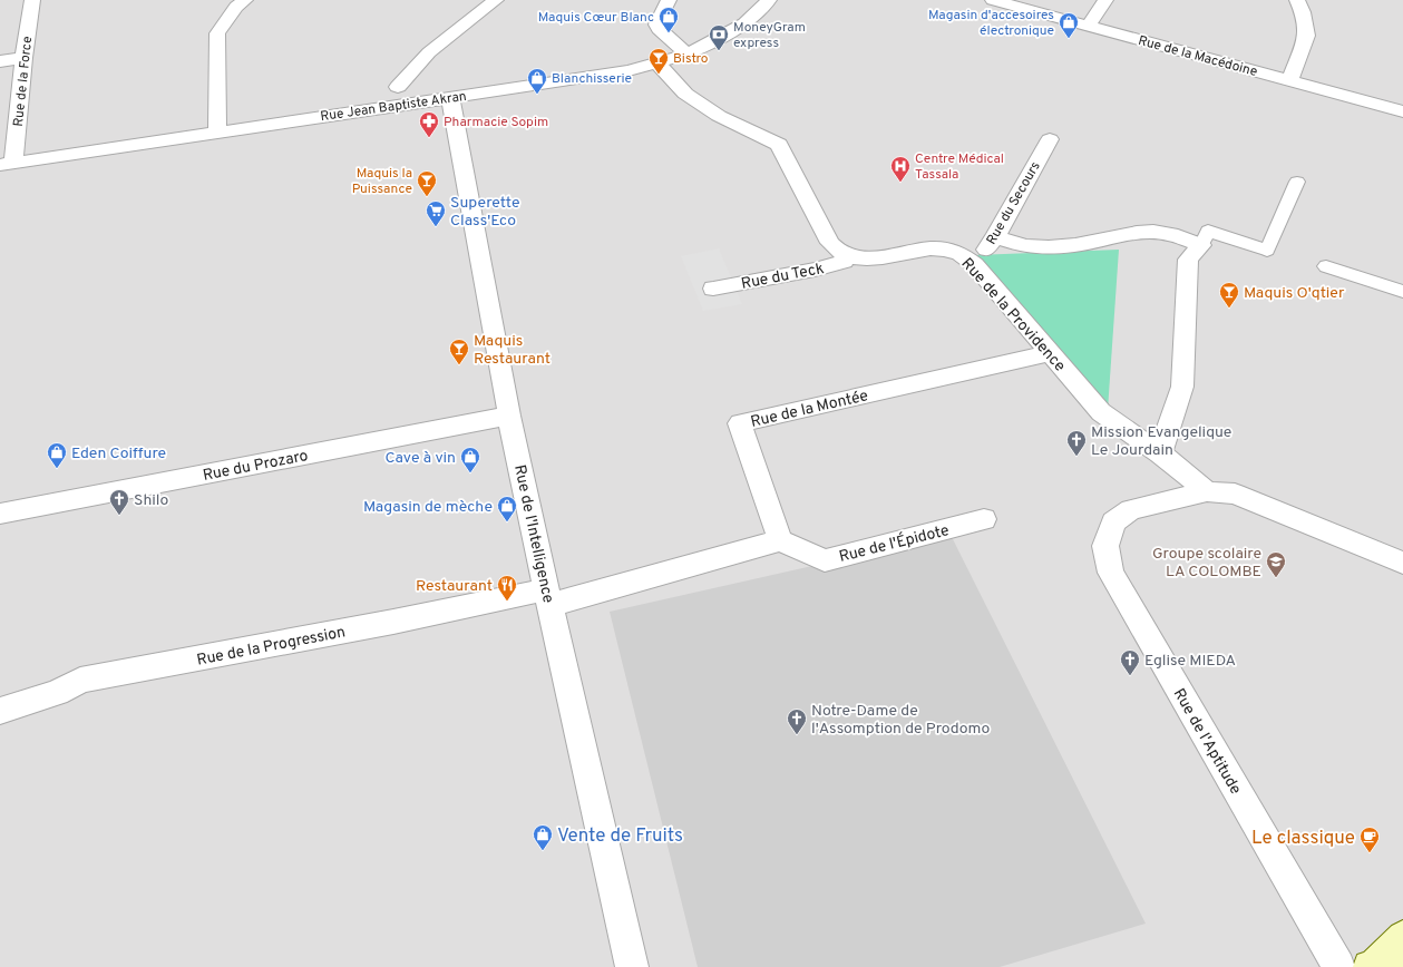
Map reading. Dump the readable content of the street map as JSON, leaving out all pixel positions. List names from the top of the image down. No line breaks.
{"streets":{"street":["Rue de la Macédoine","Rue de la Force","Rue Jean Baptiste Akran","Rue du Secours","Rue du Teck","Rue de la Providence","Rue de la Montée","Rue du Prozaro","Rue de l'Intelligence","Rue de l'Épidote","Rue de la Progression","Rue de l'Aptitude"]},"crossings":[["Rue de la Force","Rue Jean Baptiste Akran"],["Rue Jean Baptiste Akran","Rue de la Providence"],["Rue Jean Baptiste Akran","Rue de l'Intelligence"],["Rue du Secours","Rue de la Providence"],["Rue du Teck","Rue de la Providence"],["Rue de la Providence","Rue de la Montée"],["Rue de la Providence","Rue de l'Aptitude"],["Rue de la Montée","Rue de l'Épidote"],["Rue du Prozaro","Rue de l'Intelligence"],["Rue de l'Intelligence","Rue de la Progression"]],"places":{"shop":["Maquis Cœur Blanc","Magasin d'accesoires électronique","Blanchisserie","Eden Coiffure","Cave à vin","Magasin de mèche","Vente de Fruits"],"bank":["MoneyGram express"],"bar":["Bistro","Maquis la Puissance","Maquis O'qtier","Maquis Restaurant"],"pharmacy":["Pharmacie Sopim"],"hospital":["Centre Médical Tassala"],"supermarket":["Superette Class'Eco"],"church":["Mission Evangelique Le Jourdain","Shilo","Eglise MIEDA","Notre-Dame de l'Assomption de Prodomo"],"school or university":["Groupe scolaire LA COLOMBE"],"restaurant":["Restaurant"],"cafe":["Le classique"]}}
